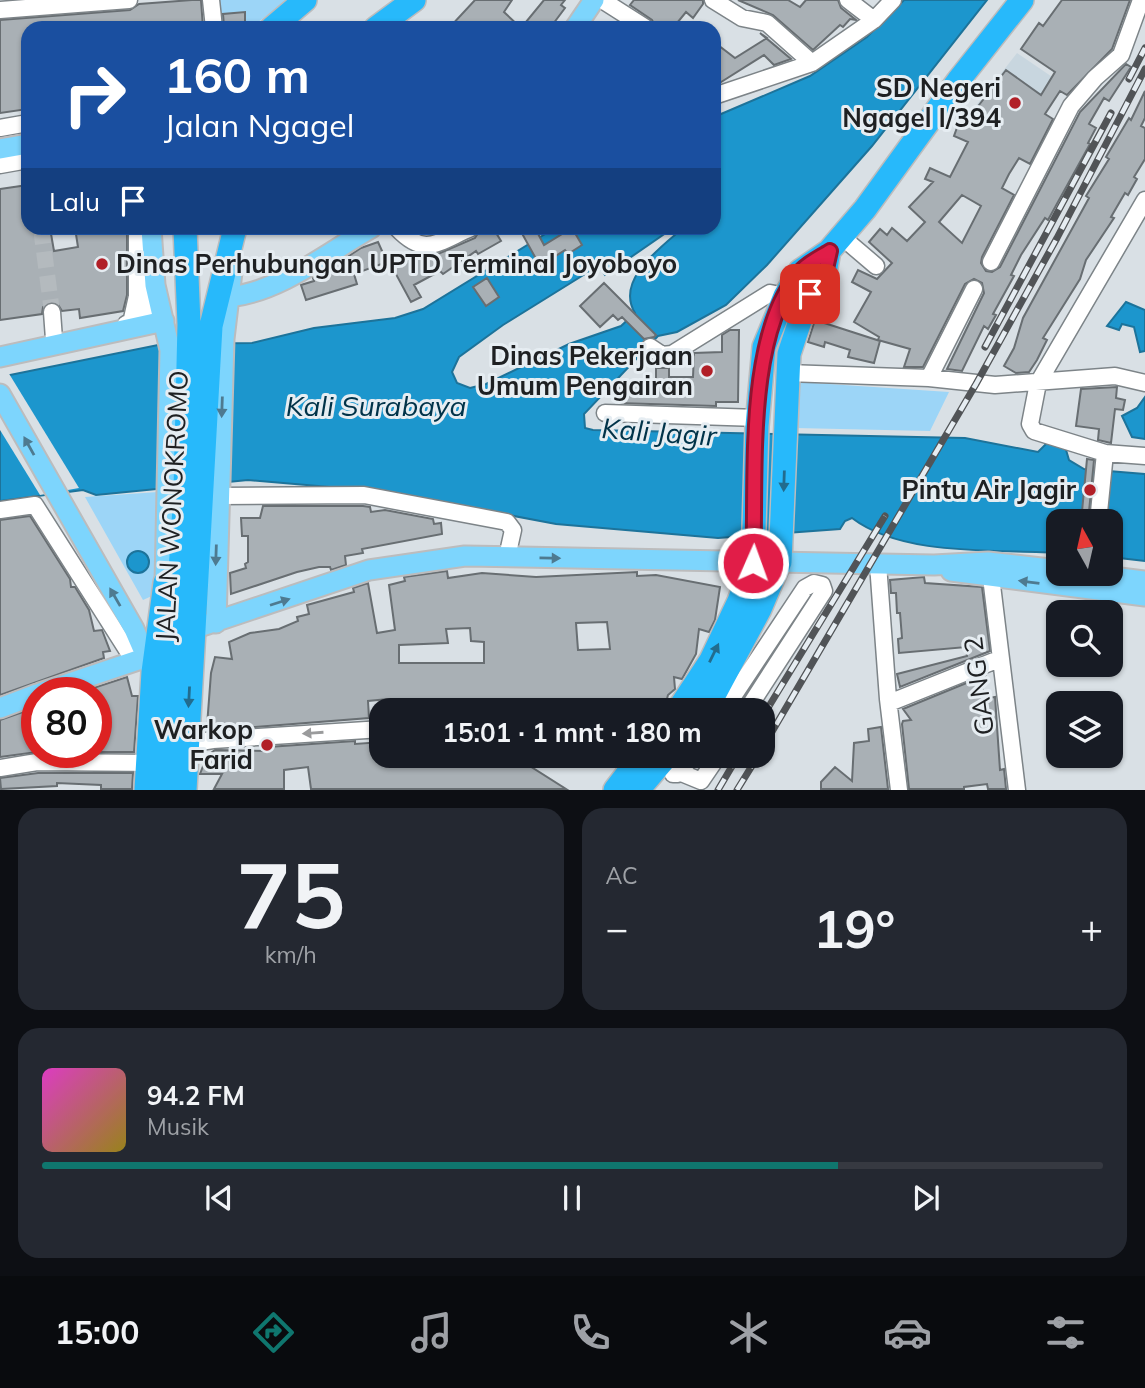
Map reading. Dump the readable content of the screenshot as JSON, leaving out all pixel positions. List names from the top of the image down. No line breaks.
{"streets":{"highway":["JALAN WONOKROMO"],"street":["GANG 2"]},"water":["Kali Surabaya","Kali Jagir"],"places":["SD Negeri Ngagel I/394","Dinas Perhubungan UPTD Terminal Joyoboyo","Dinas Pekerjaan Umum Pengairan","Pintu Air Jagir","Warkop Farid"],"north":"top","page":{"turn":["160 m","Jalan Ngagel"],"then":"Lalu","limit":"80","trip":"15:01 · 1 mnt · 180 m","tile":[["75","km/h"],"AC"],"heat":["−","19°","+"],"song":["94.2 FM","Musik"],"tabs":"15:00"}}
